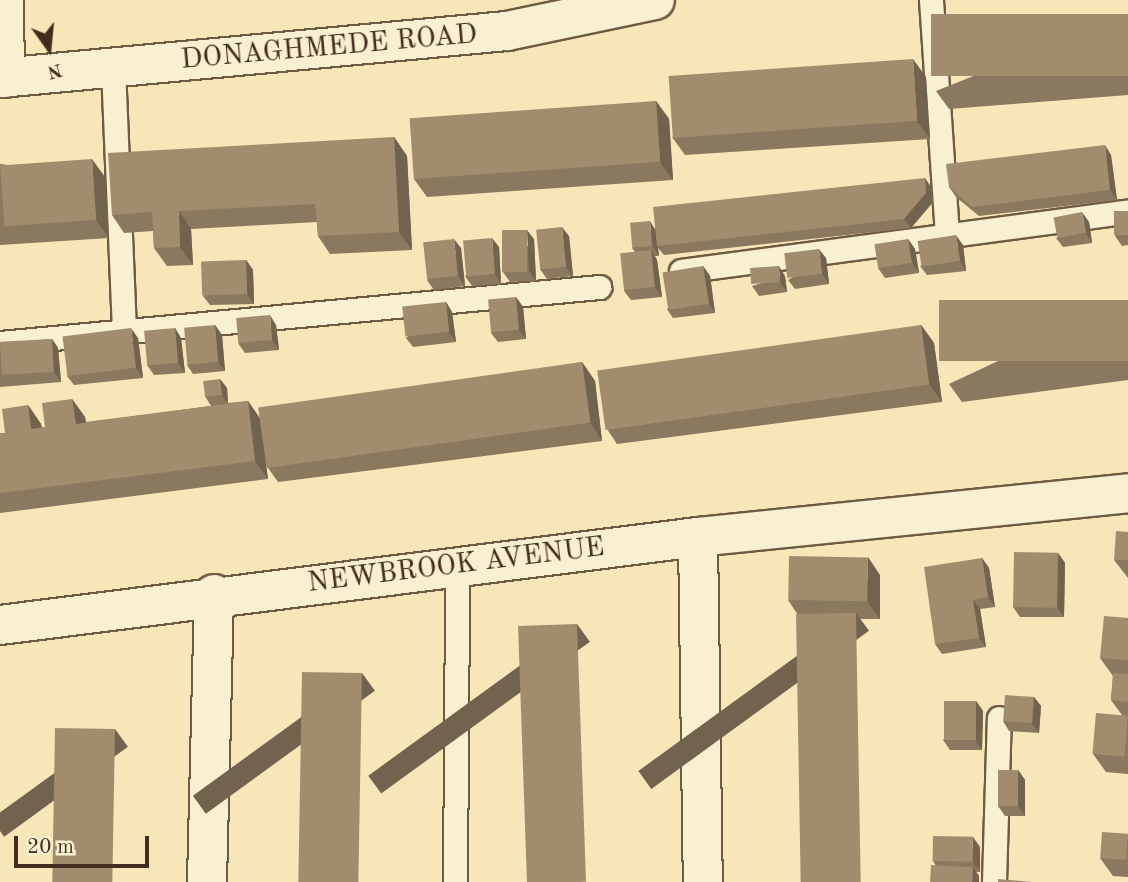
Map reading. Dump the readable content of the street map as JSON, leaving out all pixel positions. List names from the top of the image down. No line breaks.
{"streets":{"street":["DONAGHMEDE ROAD","NEWBROOK AVENUE"]},"scale_bar":"20 m","north":"bottom"}
